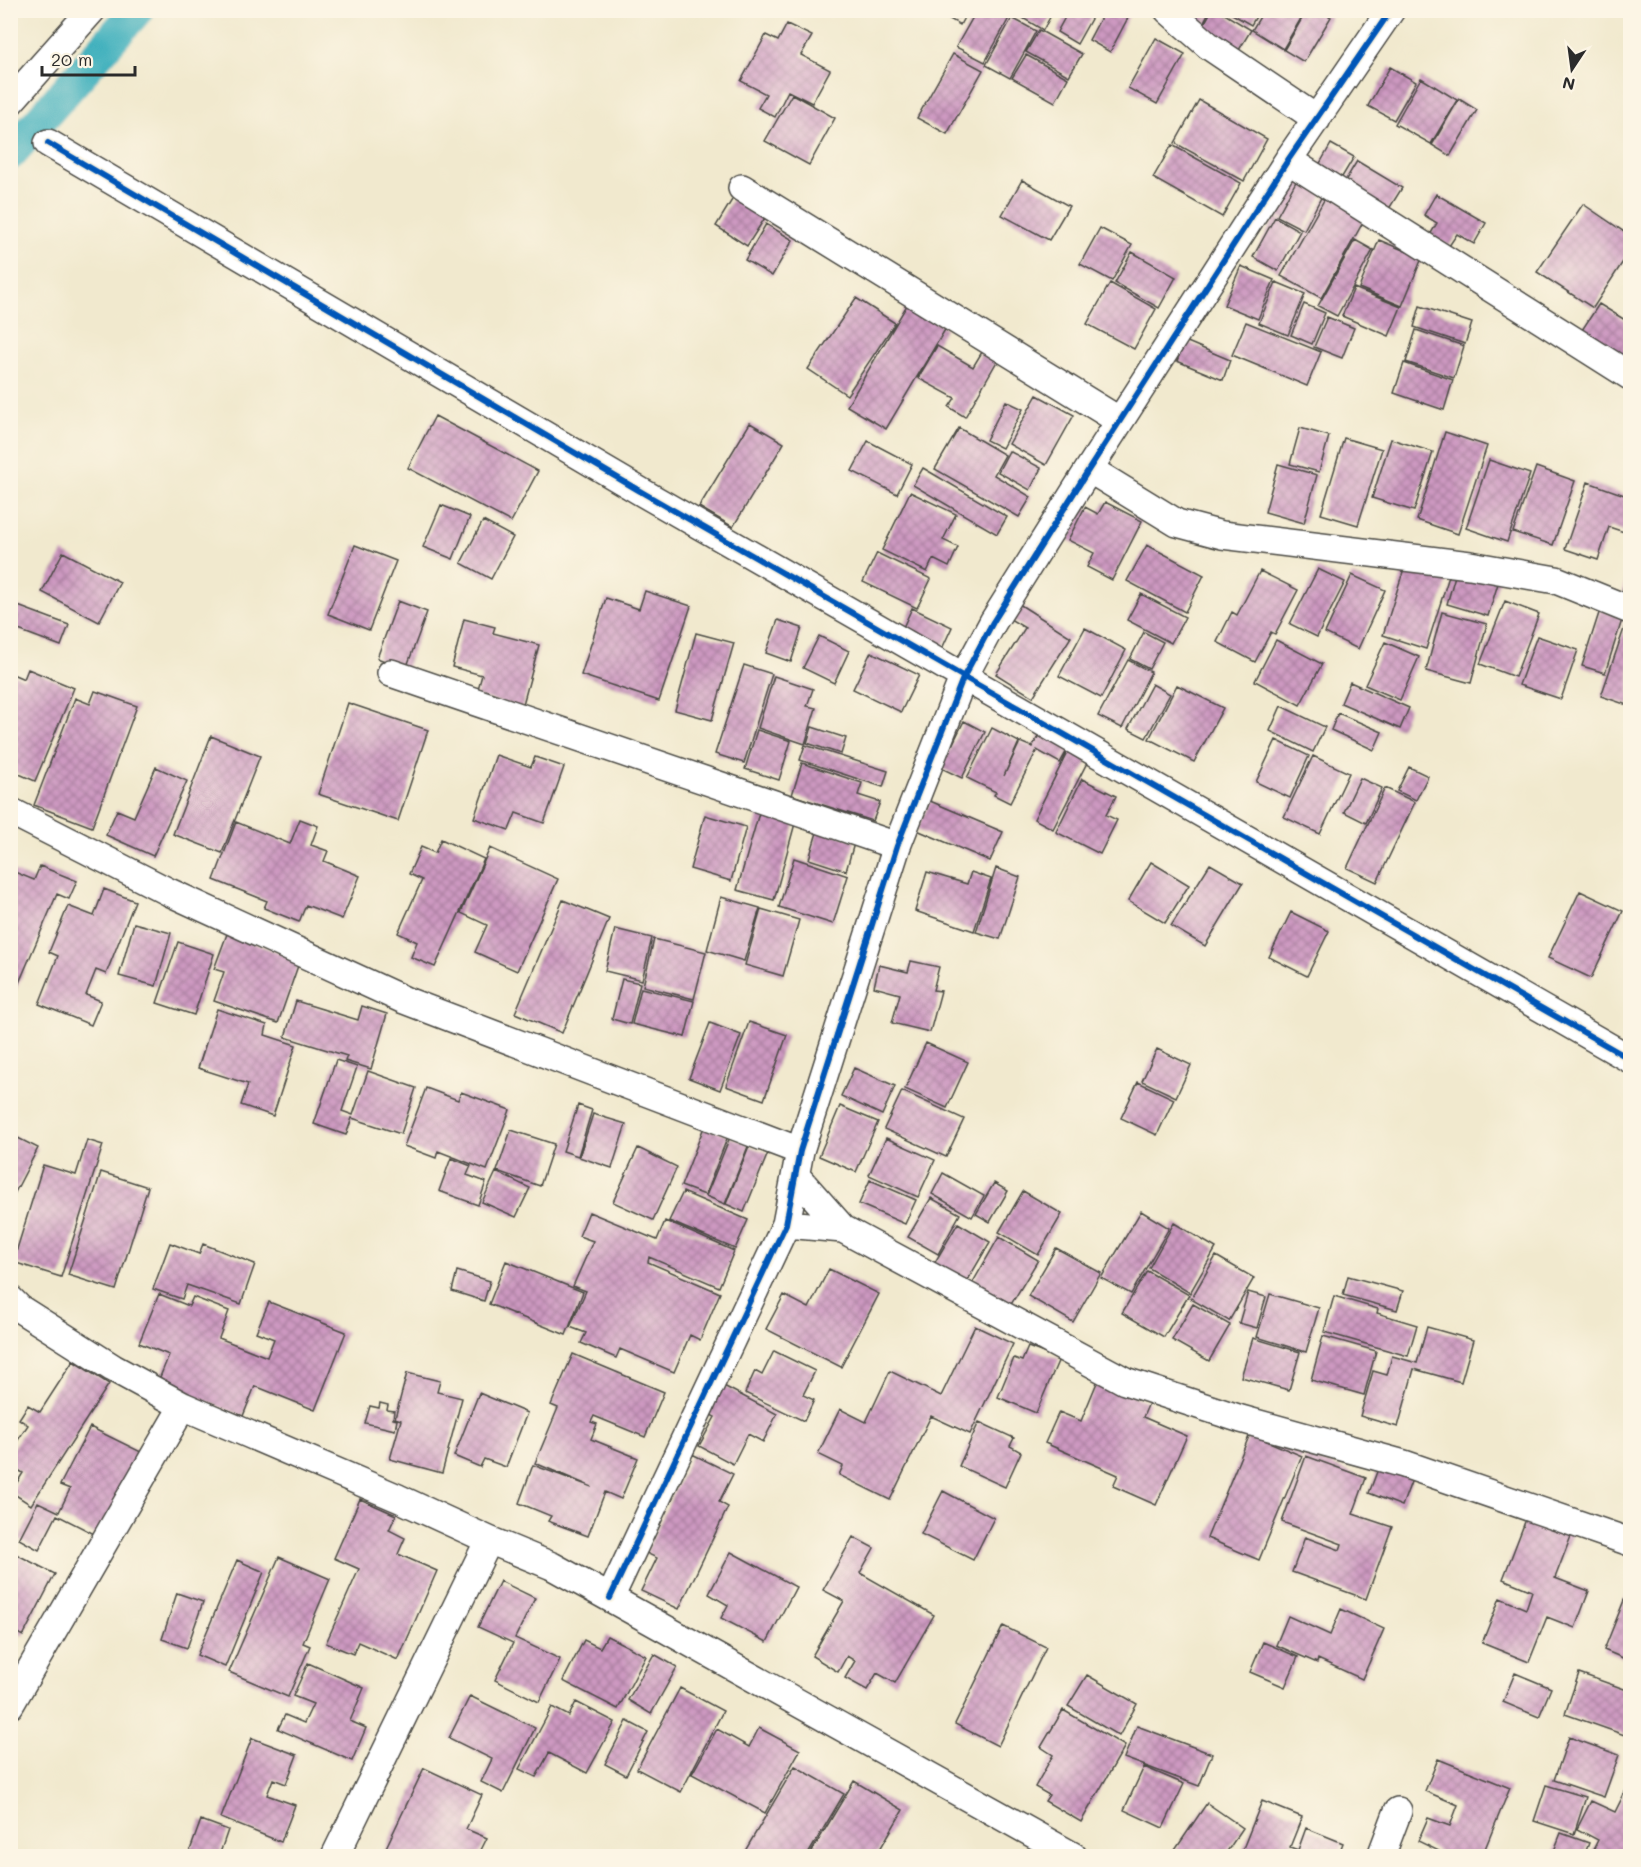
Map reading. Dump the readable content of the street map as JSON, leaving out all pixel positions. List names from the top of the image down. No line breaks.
{"scale_bar":"20 m","north":"bottom"}
